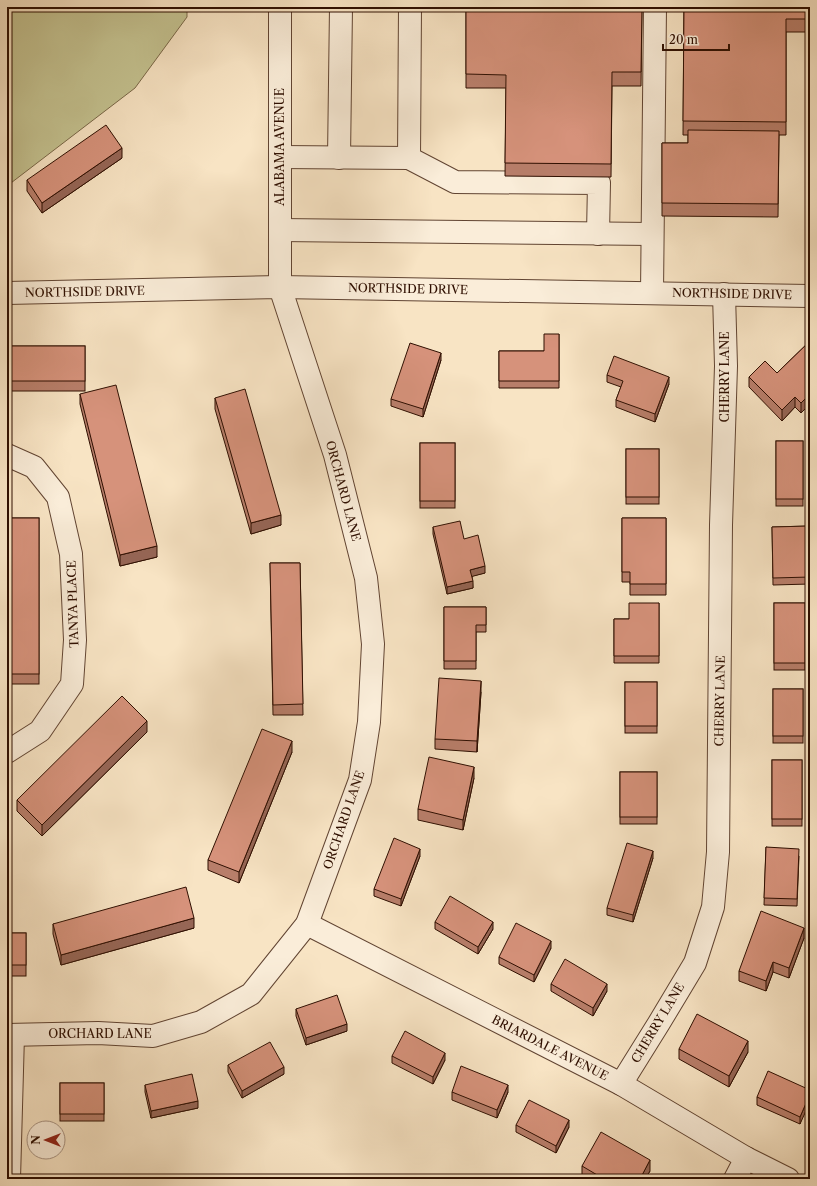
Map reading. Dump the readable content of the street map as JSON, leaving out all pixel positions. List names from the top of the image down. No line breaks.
{"streets":{"street":["ALABAMA AVENUE","NORTHSIDE DRIVE","CHERRY LANE","ORCHARD LANE","TANYA PLACE","BRIARDALE AVENUE"]},"crossings":[["ALABAMA AVENUE","NORTHSIDE DRIVE"],["ALABAMA AVENUE","ORCHARD LANE"],["NORTHSIDE DRIVE","CHERRY LANE"],["NORTHSIDE DRIVE","ORCHARD LANE"],["CHERRY LANE","BRIARDALE AVENUE"],["ORCHARD LANE","BRIARDALE AVENUE"]],"scale_bar":"20 m","north":"left"}
